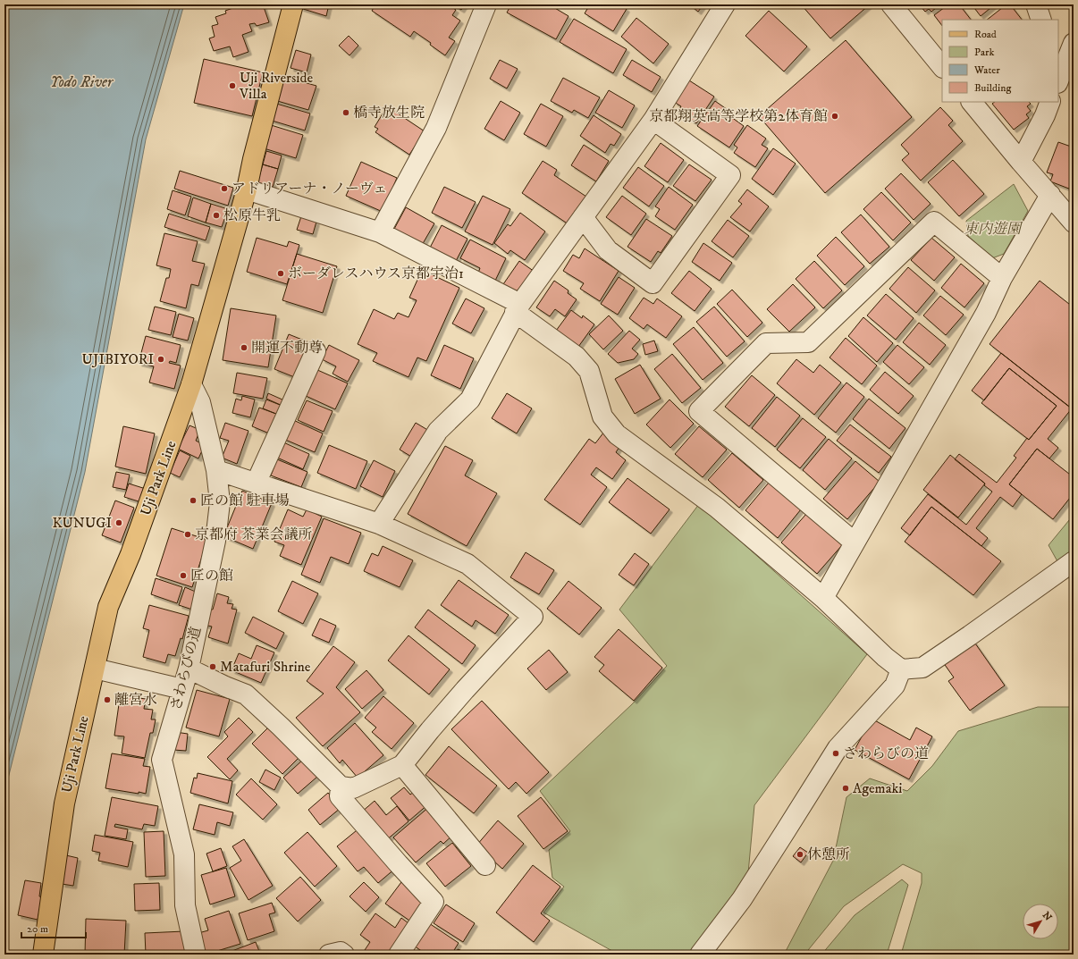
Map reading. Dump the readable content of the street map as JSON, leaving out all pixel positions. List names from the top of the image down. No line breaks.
{"streets":{"main road":["Uji Park Line"],"street":["さわらびの道"]},"crossings":[["Uji Park Line","さわらびの道"]],"water":["Yodo River"],"parks":["東内遊園"],"places":["Uji Riverside Villa","橋寺放生院","京都翔英高等学校第2体育館","アドリアーナ・ノーヴェ","松原牛乳","ボーダレスハウス京都宇治1","開運不動尊","UJIBIYORI","匠の館 駐車場","KUNUGI","京都府 茶業会議所","匠の館","Matafuri Shrine","離宮水","さわらびの道","Agemaki","休憩所"],"legend":["Road","Park","Water","Building"],"scale_bar":"20 m","north":"top right"}
